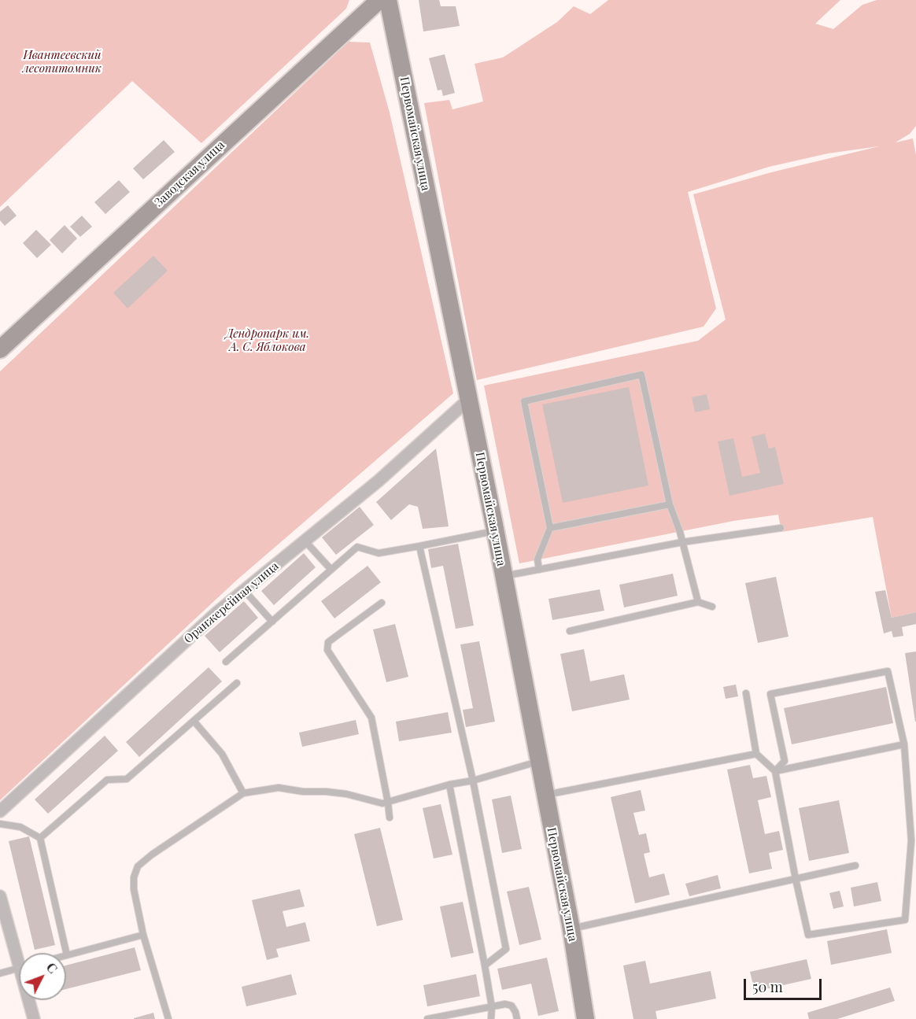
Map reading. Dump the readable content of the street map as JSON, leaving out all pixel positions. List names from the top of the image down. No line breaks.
{"streets":{"main road":["Первомайская улица","Заводская улица"],"street":["Оранжерейная улица"]},"crossings":[["Первомайская улица","Оранжерейная улица"]],"parks":["Ивантеевский лесопитомник","Дендропарк им. А. С. Яблокова"],"scale_bar":"50 m","north":"top right"}
